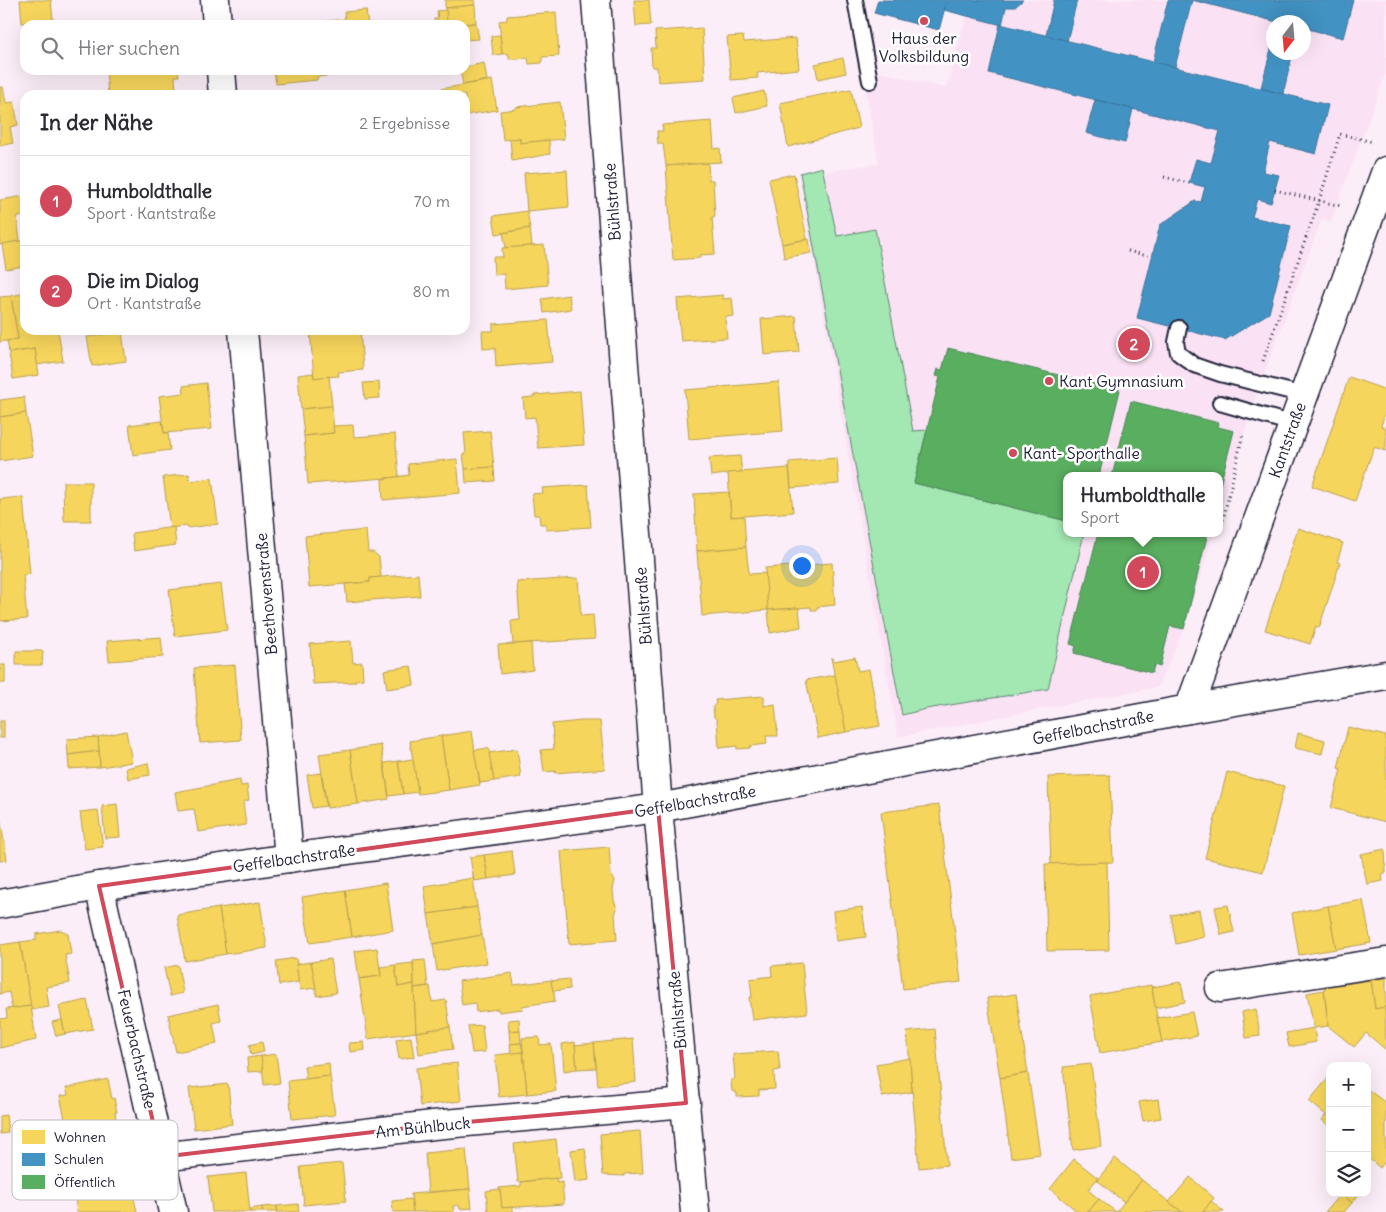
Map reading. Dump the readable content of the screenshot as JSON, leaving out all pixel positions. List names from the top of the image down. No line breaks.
{"streets":{"street":["Bühlstraße","Kantstraße","Beethovenstraße","Geffelbachstraße","Feuerbachstraße","Am Bühlbuck"]},"crossings":[["Bühlstraße","Geffelbachstraße"],["Bühlstraße","Am Bühlbuck"],["Kantstraße","Geffelbachstraße"],["Beethovenstraße","Geffelbachstraße"],["Geffelbachstraße","Feuerbachstraße"]],"places":["Haus der Volksbildung","Kant Gymnasium","Kant- Sporthalle"],"legend":["Wohnen","Schulen","Öffentlich"],"north":"bottom","page":{"search":"Hier suchen","heading":["In der Nähe","2 Ergebnisse"],"list":[{"mark":"1","name":"Humboldthalle","note":"Sport · Kantstraße","value":"70 m"},{"mark":"2","name":"Die im Dialog","note":"Ort · Kantstraße","value":"80 m"}],"pins":["2","1"],"popup":["Humboldthalle","Sport"],"map_buttons":["+","−"]}}
